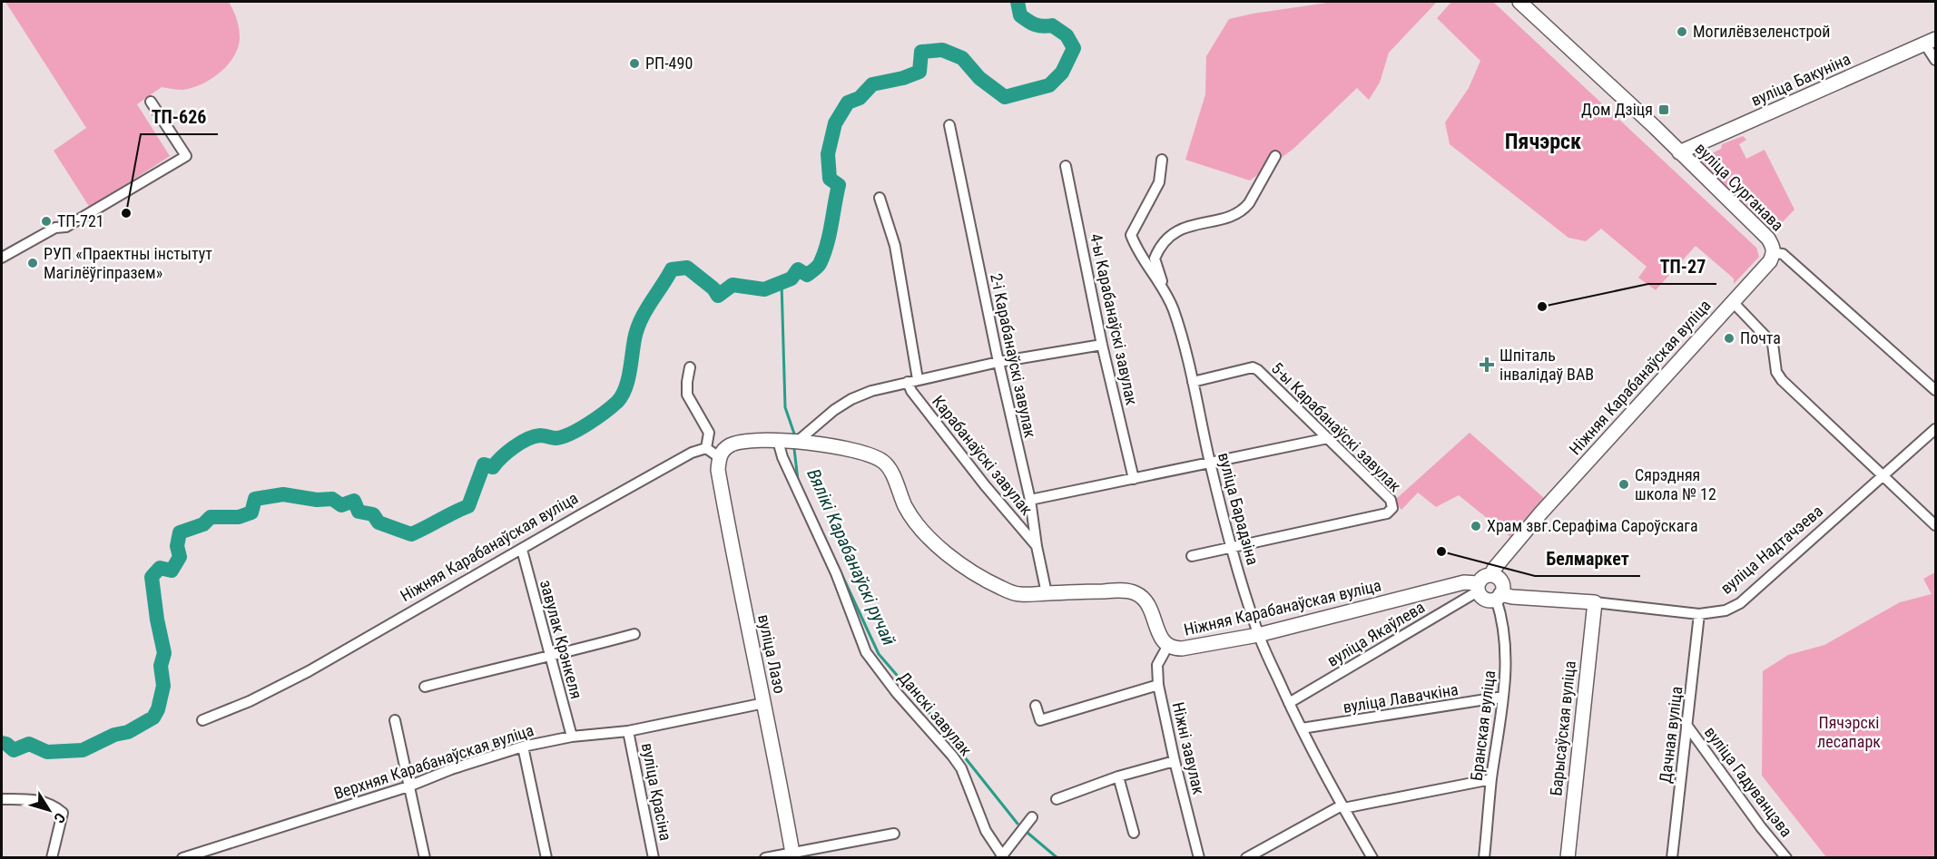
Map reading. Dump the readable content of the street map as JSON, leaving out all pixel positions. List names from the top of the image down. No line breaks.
{"streets":{"main road":["вуліца Бакуніна","вуліца Сурганава","Ніжняя Карабанаўская вуліца","вуліца Надтачэева","вуліца Лазо","Барысаўская вуліца"],"street":["4-ы Карабанаўскі завулак","2-і Карабанаўскі завулак","5-ы Карабанаўскі завулак","Карабанаўскі завулак","вуліца Барадзіна","вуліца Якаўлева","завулак Крэнкеля","вуліца Лавачкіна","Данскі завулак","Бранская вуліца","Дачная вуліца","Ніжні завулак","Верхняя Карабанаўская вуліца","вуліца Гадуванцэва","вуліца Красіна"]},"crossings":[["вуліца Бакуніна","вуліца Сурганава"],["вуліца Сурганава","Ніжняя Карабанаўская вуліца"],["2-і Карабанаўскі завулак","Ніжняя Карабанаўская вуліца"],["2-і Карабанаўскі завулак","Карабанаўскі завулак"],["Ніжняя Карабанаўская вуліца","вуліца Барадзіна"],["Ніжняя Карабанаўская вуліца","вуліца Надтачэева"],["Ніжняя Карабанаўская вуліца","вуліца Якаўлева"],["Ніжняя Карабанаўская вуліца","завулак Крэнкеля"],["Ніжняя Карабанаўская вуліца","вуліца Лазо"],["Ніжняя Карабанаўская вуліца","Данскі завулак"],["Ніжняя Карабанаўская вуліца","Бранская вуліца"],["Ніжняя Карабанаўская вуліца","Ніжні завулак"],["5-ы Карабанаўскі завулак","вуліца Барадзіна"],["вуліца Барадзіна","вуліца Якаўлева"],["вуліца Барадзіна","вуліца Лавачкіна"],["вуліца Надтачэева","вуліца Якаўлева"],["вуліца Надтачэева","Бранская вуліца"],["вуліца Надтачэева","Барысаўская вуліца"],["вуліца Надтачэева","Дачная вуліца"],["вуліца Якаўлева","Бранская вуліца"],["завулак Крэнкеля","Верхняя Карабанаўская вуліца"],["вуліца Лазо","Верхняя Карабанаўская вуліца"],["вуліца Лавачкіна","Бранская вуліца"],["Дачная вуліца","вуліца Гадуванцэва"],["Верхняя Карабанаўская вуліца","вуліца Красіна"]],"districts":["Пячэрск"],"water":["Вялікі Карабанаўскі ручай"],"parks":["Пячэрскі лесапарк"],"places":{"other":["Могилёвзеленстрой","РП-490","ТП-626","ТП-721","РУП «Праектны інстытут Магілёўгіпразем»","ТП-27","Почта","Сярэдняя школа № 12","Храм звг.Серафіма Сароўскага","Белмаркет"],"transit":["Дом Дзіця"],"health":["Шпіталь інвалідаў ВАВ"]},"north":"bottom right"}
